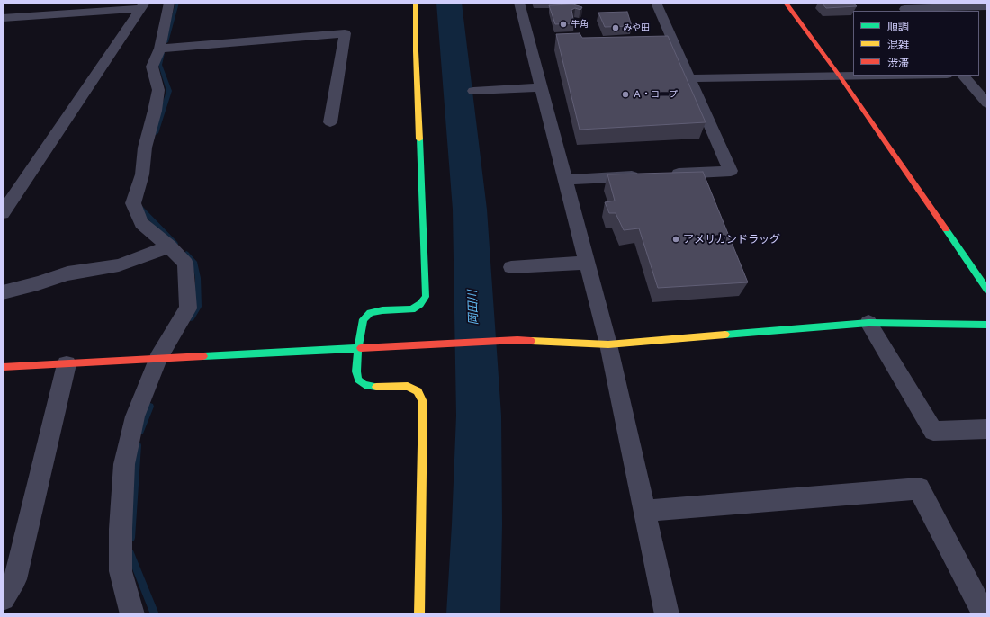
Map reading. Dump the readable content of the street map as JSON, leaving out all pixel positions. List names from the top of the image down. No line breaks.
{"water":["岡田川"],"places":["牛角","みや田","Ａ・コープ","アメリカンドラッグ"],"legend":["順調","混雑","渋滞"]}
